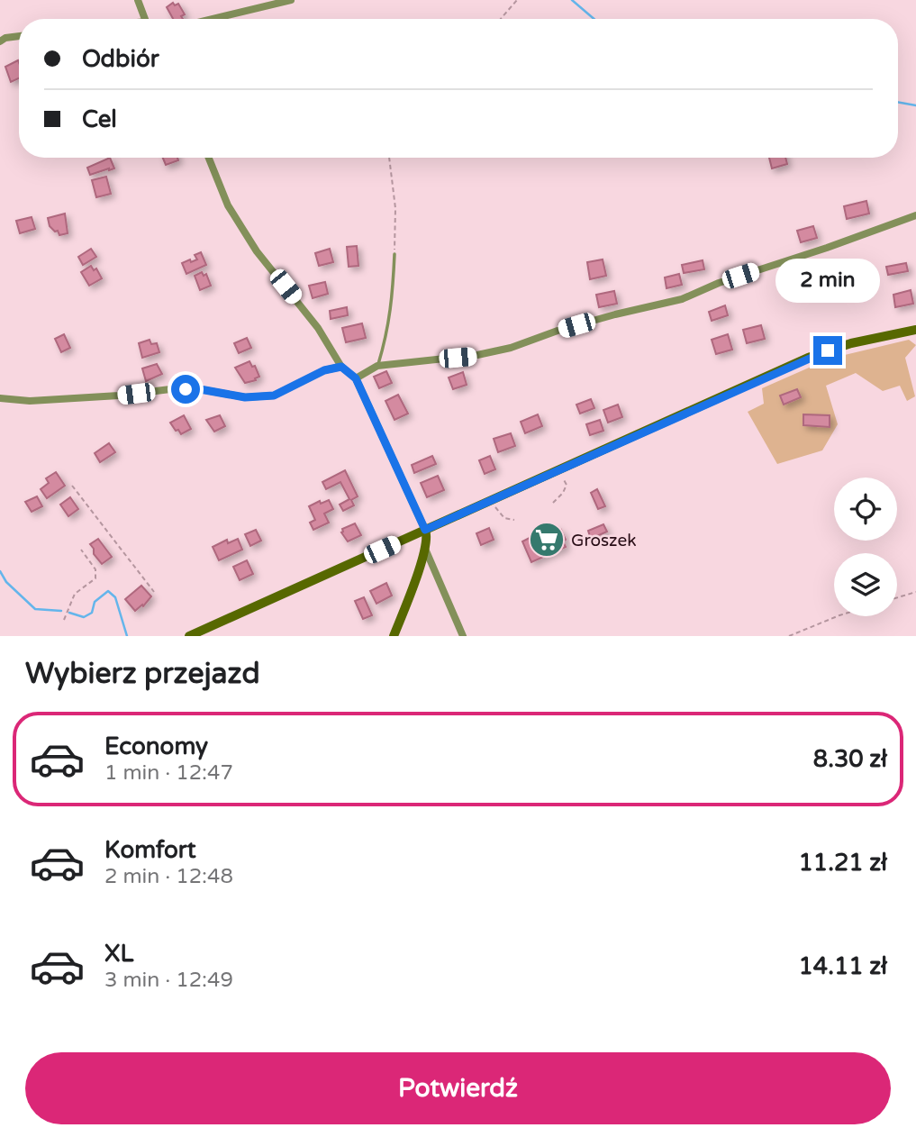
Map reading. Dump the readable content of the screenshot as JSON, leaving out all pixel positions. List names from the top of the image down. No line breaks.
{"places":{"supermarket":["Groszek"]},"page":{"banner":["Odbiór","Cel"],"bubble":"2 min","heading":"Wybierz przejazd","list":[{"name":"Economy","note":"1 min · 12:47","value":"8.30 zł"},{"name":"Komfort","note":"2 min · 12:48","value":"11.21 zł"},{"name":"XL","note":"3 min · 12:49","value":"14.11 zł"}],"buttons":"Potwierdź"}}
